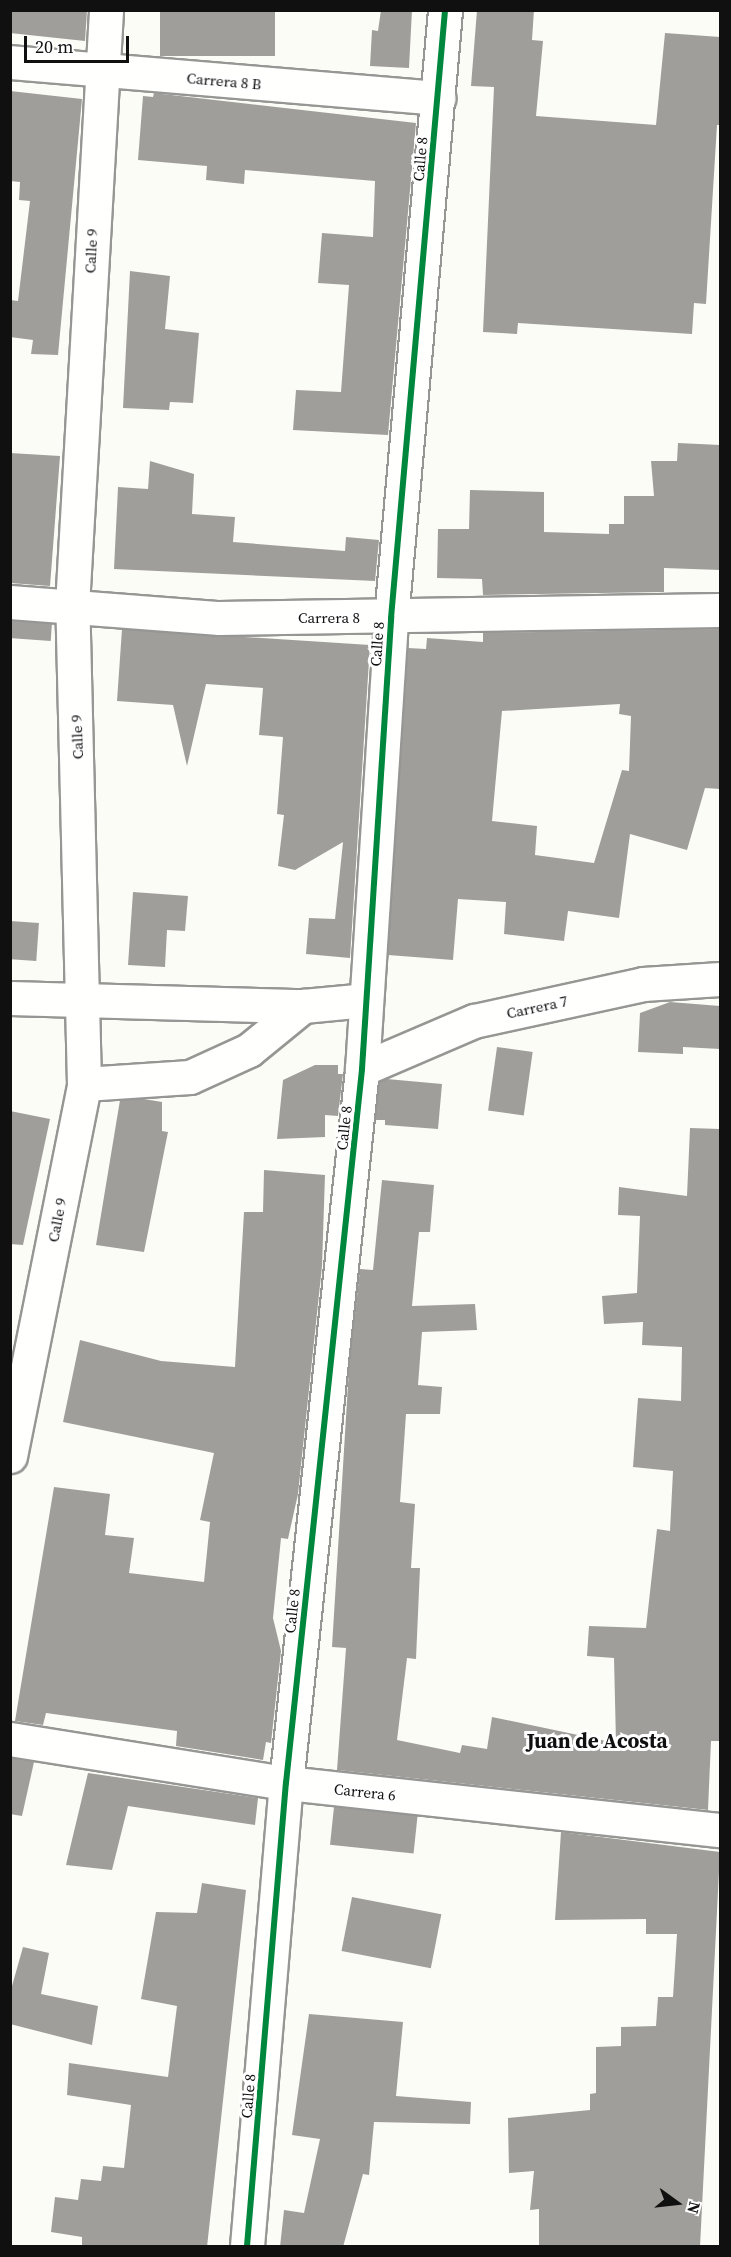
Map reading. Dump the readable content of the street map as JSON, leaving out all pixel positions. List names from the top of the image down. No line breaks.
{"streets":{"street":["Carrera 8 B","Calle 8","Calle 9","Carrera 8","Carrera 7","Carrera 6"]},"crossings":[["Carrera 8 B","Calle 8"],["Carrera 8 B","Calle 9"],["Calle 8","Carrera 8"],["Calle 8","Carrera 7"],["Calle 8","Carrera 6"],["Calle 9","Carrera 8"]],"districts":["Juan de Acosta"],"scale_bar":"20 m","north":"right"}
